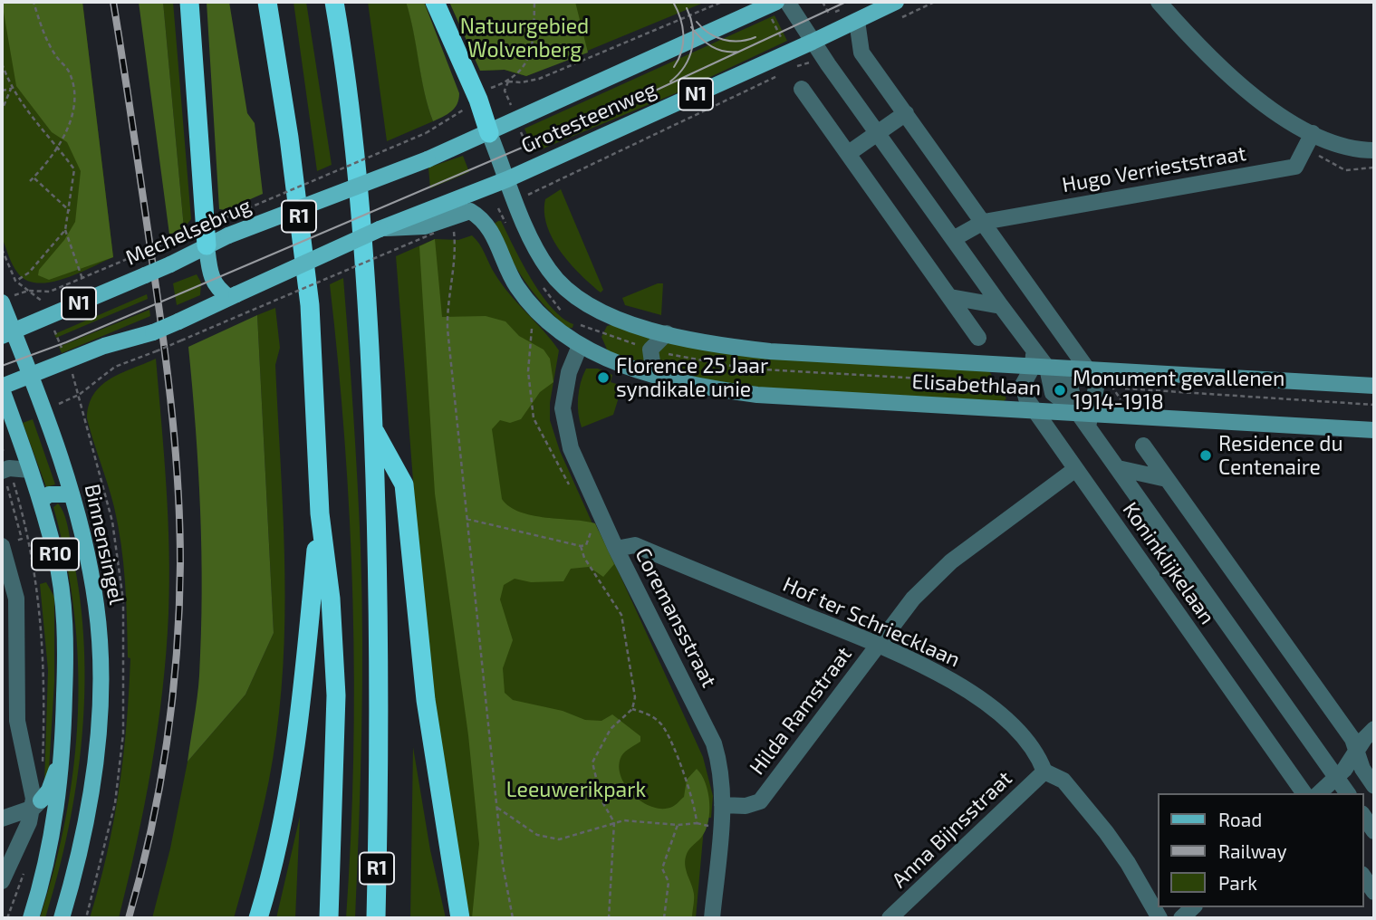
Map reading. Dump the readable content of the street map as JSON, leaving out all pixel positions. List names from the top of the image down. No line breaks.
{"streets":{"highway":["R1"],"main road":["N1","Grotesteenweg","Mechelsebrug","Elisabethlaan","Binnensingel","R10"],"street":["Hugo Verrieststraat","Koninklijkelaan","Coremansstraat","Hof ter Schriecklaan","Hilda Ramstraat","Anna Bijnsstraat"]},"crossings":[["N1","Grotesteenweg"],["N1","Elisabethlaan"],["N1","Binnensingel"],["N1","R10"],["Grotesteenweg","Mechelsebrug"],["Grotesteenweg","Elisabethlaan"],["Grotesteenweg","Koninklijkelaan"],["Mechelsebrug","Elisabethlaan"],["Mechelsebrug","Binnensingel"],["Elisabethlaan","Koninklijkelaan"],["Elisabethlaan","Coremansstraat"],["Koninklijkelaan","Hilda Ramstraat"],["Coremansstraat","Hof ter Schriecklaan"],["Coremansstraat","Hilda Ramstraat"],["Hof ter Schriecklaan","Hilda Ramstraat"],["Hof ter Schriecklaan","Anna Bijnsstraat"]],"parks":["Natuurgebied Wolvenberg","Leeuwerikpark"],"places":["Florence 25 Jaar syndikale unie","Monument gevallenen 1914-1918","Residence du Centenaire"],"legend":["Road","Railway","Park"]}
